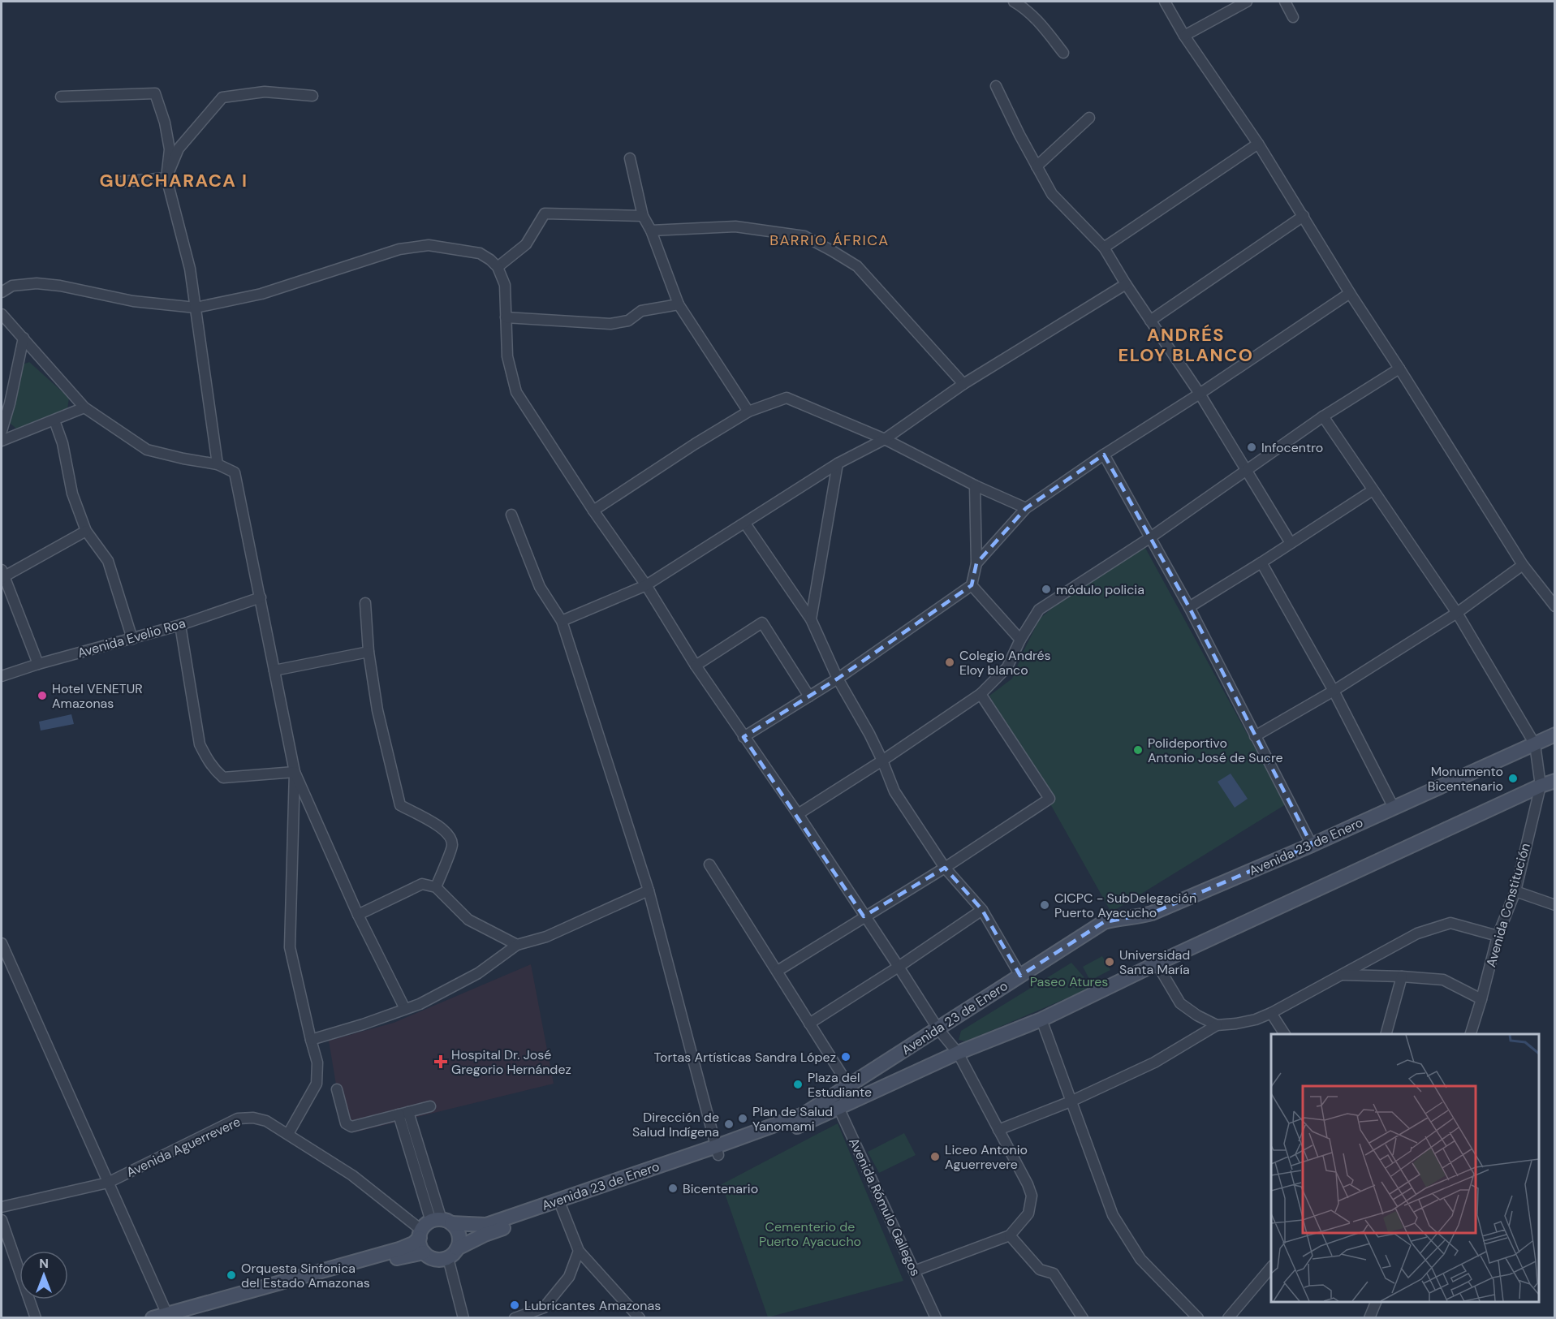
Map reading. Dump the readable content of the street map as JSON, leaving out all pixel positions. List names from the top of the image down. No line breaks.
{"streets":{"main road":["Avenida 23 de Enero"],"street":["Avenida Evelio Roa","Avenida Constitución","Avenida Aguerrevere","Avenida Rómulo Gallegos"]},"crossings":[["Avenida 23 de Enero","Avenida Constitución"],["Avenida 23 de Enero","Avenida Aguerrevere"],["Avenida 23 de Enero","Avenida Rómulo Gallegos"]],"districts":["GUACHARACA I","BARRIO ÁFRICA","ANDRÉS ELOY BLANCO"],"parks":["Paseo Atures","Cementerio de Puerto Ayacucho"],"places":{"other":["Infocentro","módulo policia","Colegio Andrés Eloy blanco","Hotel VENETUR Amazonas","Polideportivo Antonio José de Sucre","Monumento Bicentenario","CICPC - SubDelegación Puerto Ayacucho","Universidad Santa María","Tortas Artísticas Sandra López","Plaza del Estudiante","Plan de Salud Yanomami","Dirección de Salud Indígena","Liceo Antonio Aguerrevere","Bicentenario","Orquesta Sinfonica del Estado Amazonas","Lubricantes Amazonas"],"health":["Hospital Dr. José Gregorio Hernández"]},"north":"top"}
